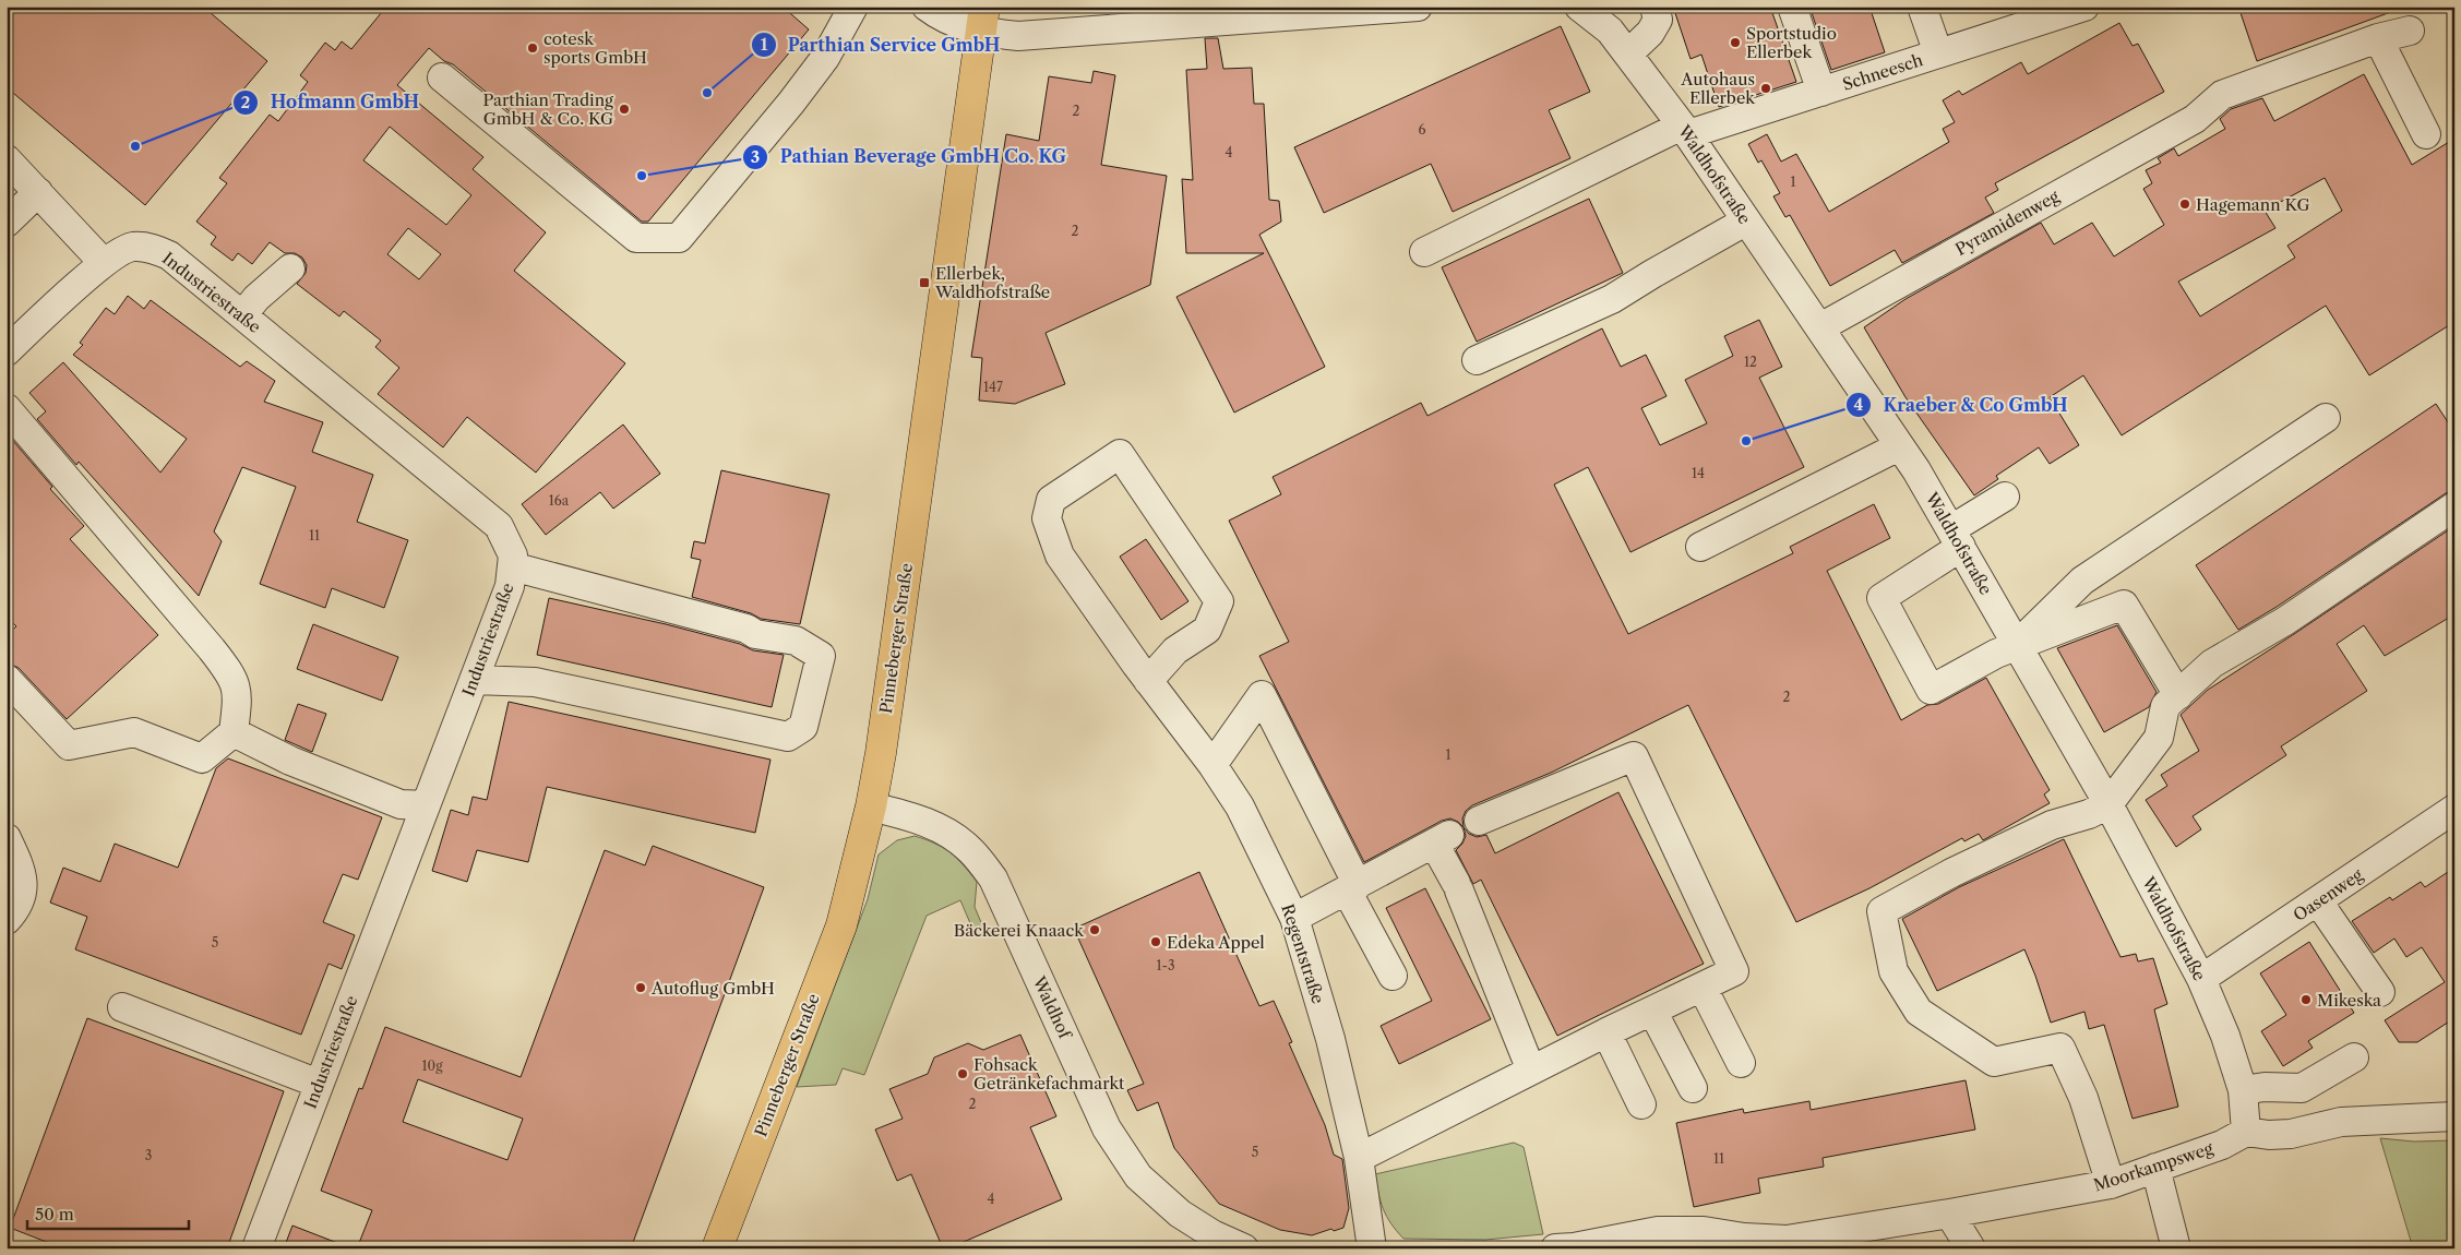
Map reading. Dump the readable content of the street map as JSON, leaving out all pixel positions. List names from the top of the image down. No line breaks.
{"streets":{"main road":["Pinneberger Straße"],"street":["Schneesch","Waldhofstraße","Pyramidenweg","Industriestraße","Oasenweg","Regentstraße","Waldhof","Moorkampsweg"]},"crossings":[["Schneesch","Waldhofstraße"],["Waldhofstraße","Pyramidenweg"],["Waldhofstraße","Oasenweg"],["Waldhofstraße","Moorkampsweg"],["Pinneberger Straße","Waldhof"]],"places":{"other":["Sportstudio Ellerbek","cotesk sports GmbH","Autohaus Ellerbek","Parthian Service GmbH","Parthian Trading GmbH & Co. KG","Hofmann GmbH","Pathian Beverage GmbH Co. KG","Hagemann KG","Kraeber & Co GmbH","Bäckerei Knaack","Edeka Appel","Autoflug GmbH","Mikeska","Fohsack Getränkefachmarkt"],"transit":["Ellerbek, Waldhofstraße"]},"house_numbers":["2","6","4","1","2","12","147","14","16a","11","2","1","5","1-3","10g","2","5","3","11","4"],"scale_bar":"50 m"}
